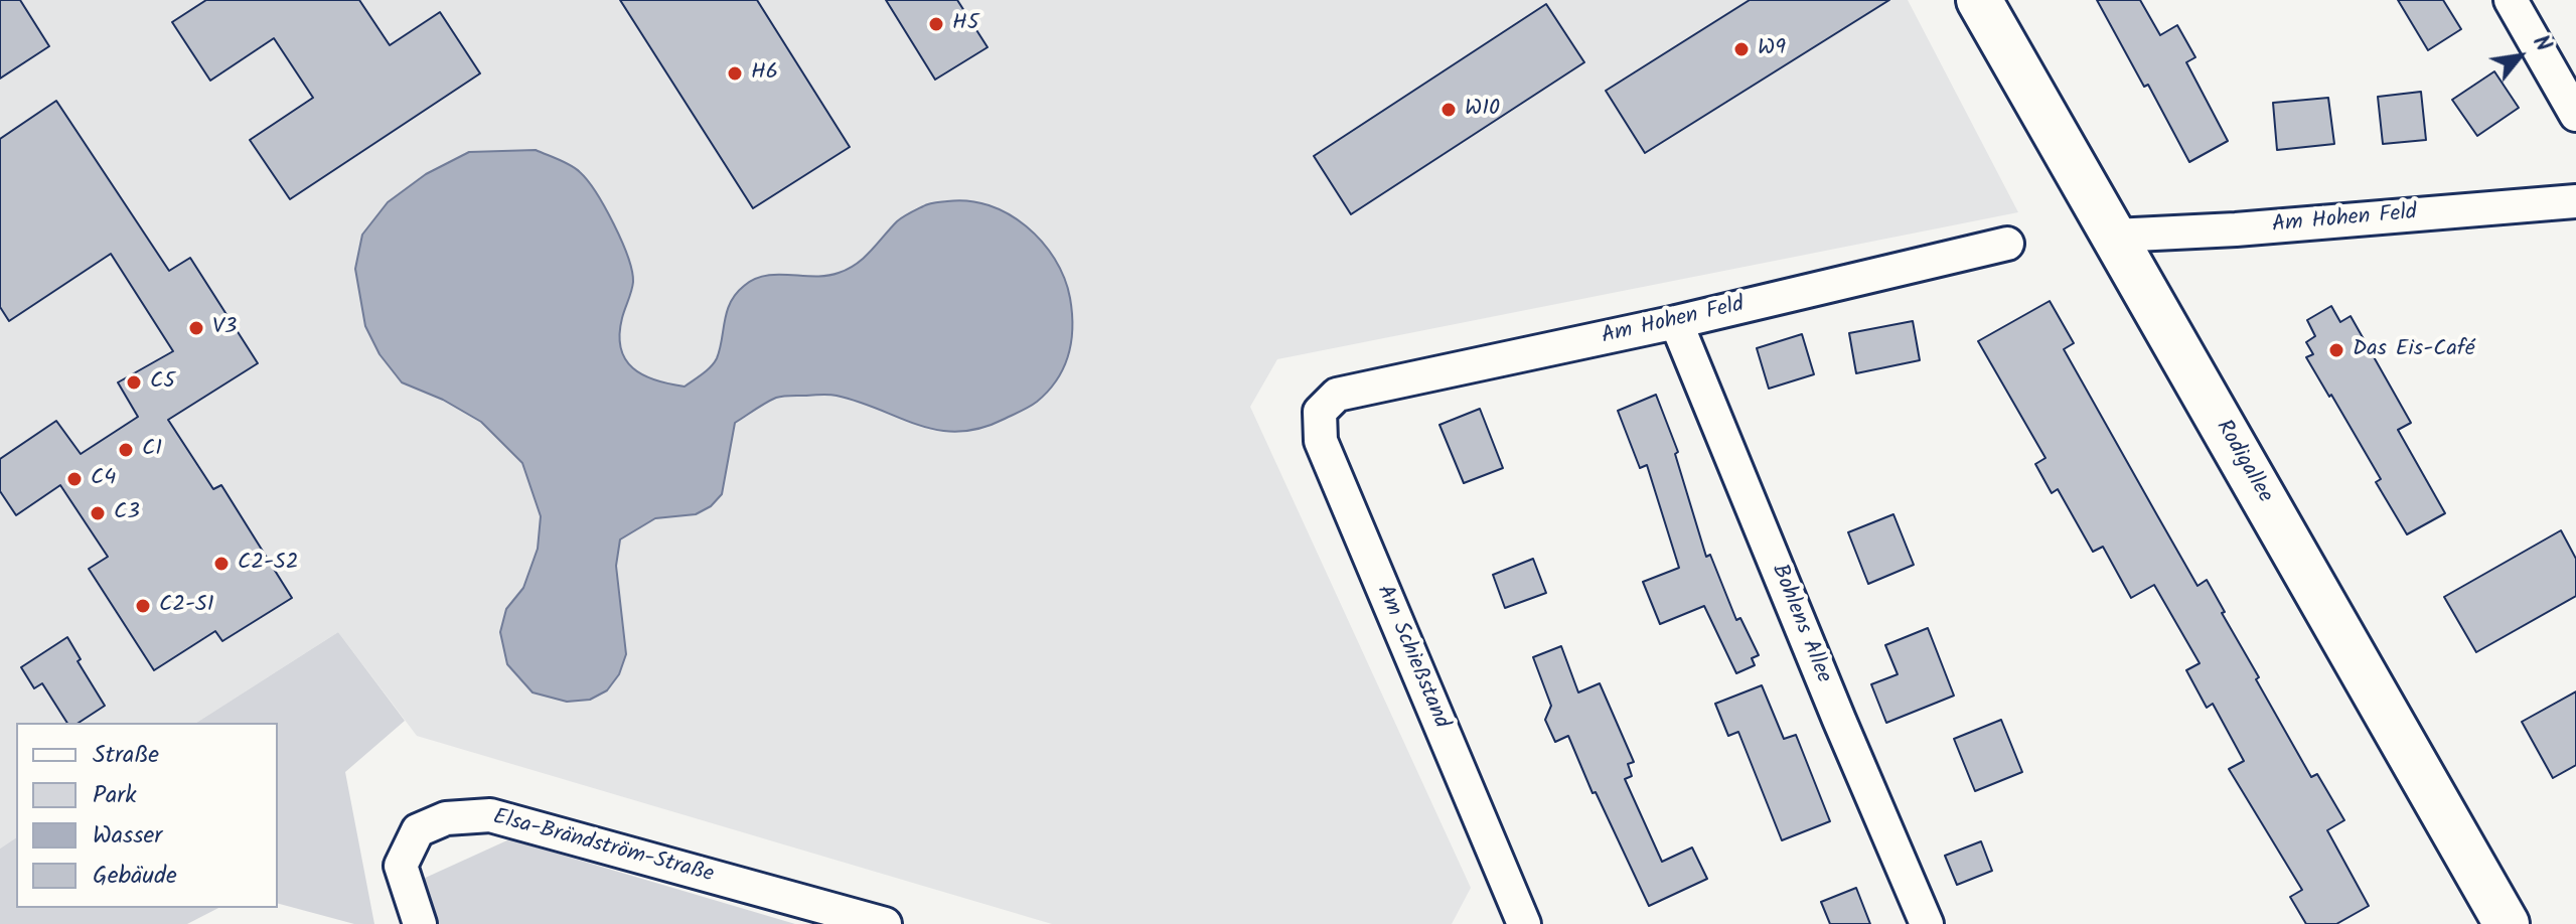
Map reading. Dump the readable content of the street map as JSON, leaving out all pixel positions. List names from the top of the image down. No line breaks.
{"streets":{"main road":["Rodigallee"],"street":["Am Hohen Feld","Bohlens Allee","Am Schießstand","Elsa-Brändström-Straße"]},"crossings":[["Am Hohen Feld","Rodigallee"],["Am Hohen Feld","Bohlens Allee"],["Am Hohen Feld","Am Schießstand"]],"places":["H5","W9","H6","W10","V3","Das Eis-Café","C5","C1","C4","C3","C2-S2","C2-S1"],"legend":["Straße","Park","Wasser","Gebäude"],"north":"top right"}
